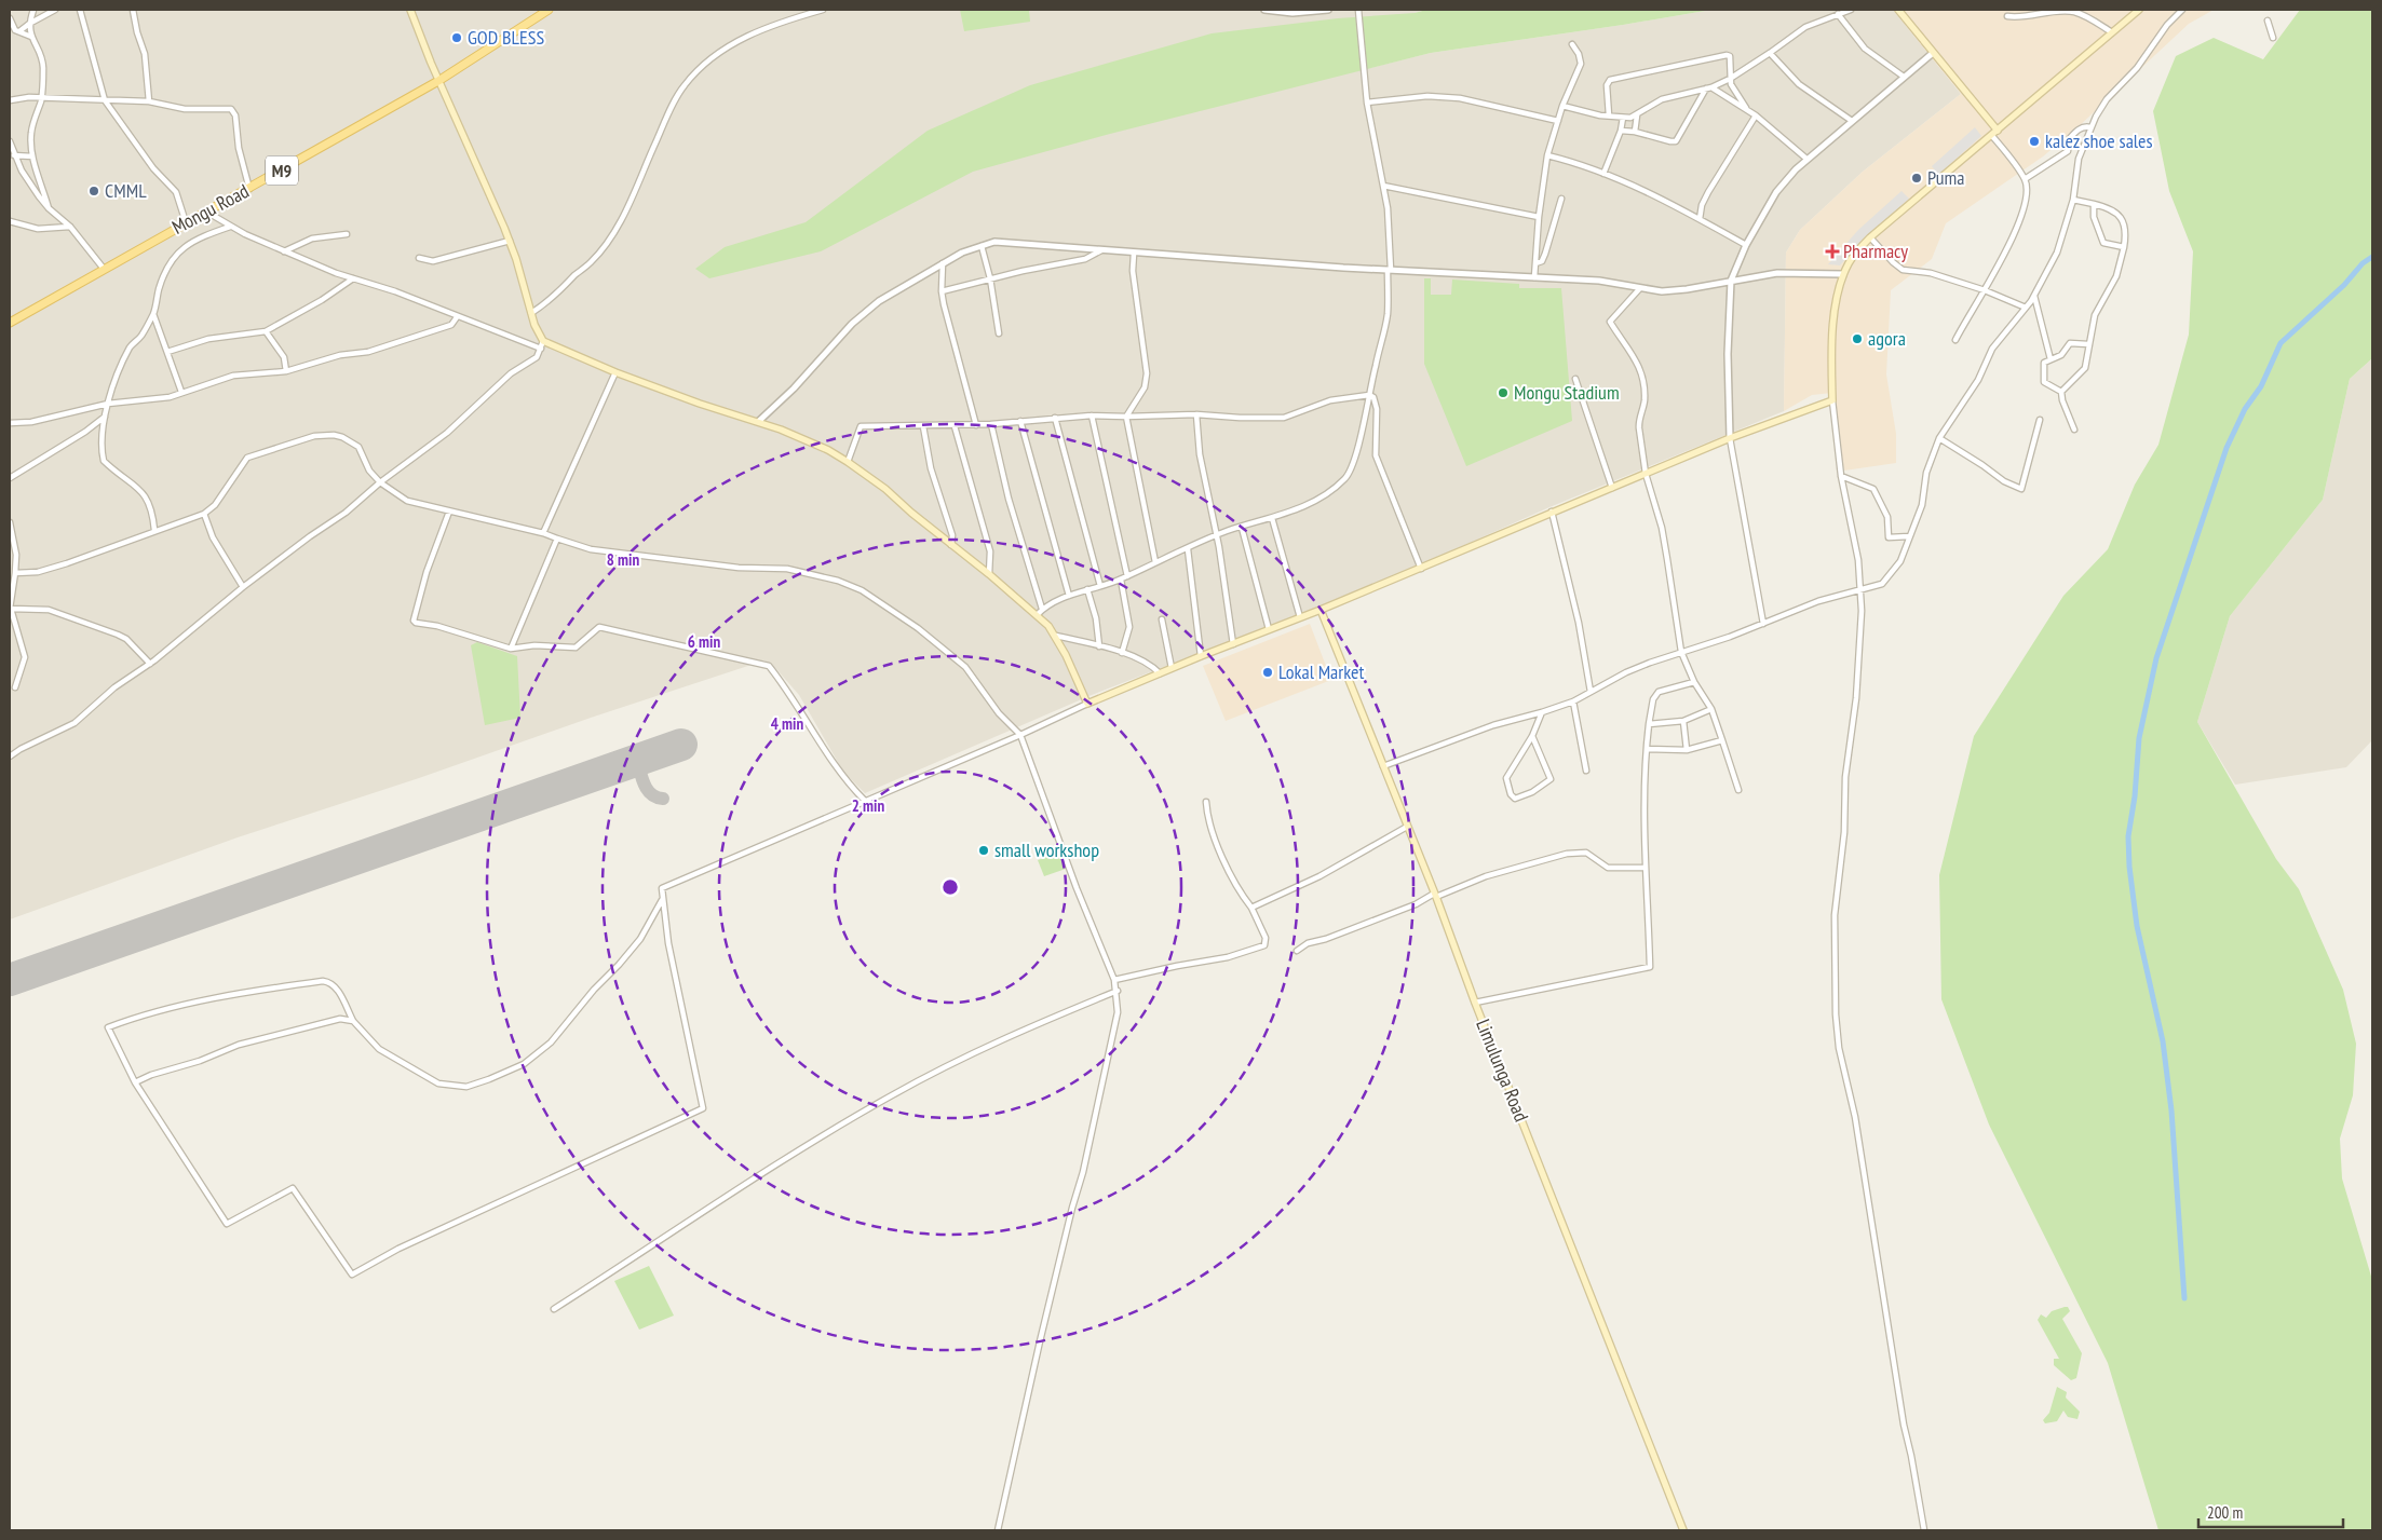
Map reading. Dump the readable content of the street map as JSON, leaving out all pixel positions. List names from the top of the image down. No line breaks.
{"streets":{"main road":["M9","Mongu Road","Limulunga Road"]},"places":{"other":["GOD BLESS","kalez shoe sales","Puma","CMML","agora","Mongu Stadium","Lokal Market","small workshop"],"health":["Pharmacy"]},"scale_bar":"200 m","rings":["8 min","6 min","4 min","2 min"]}
